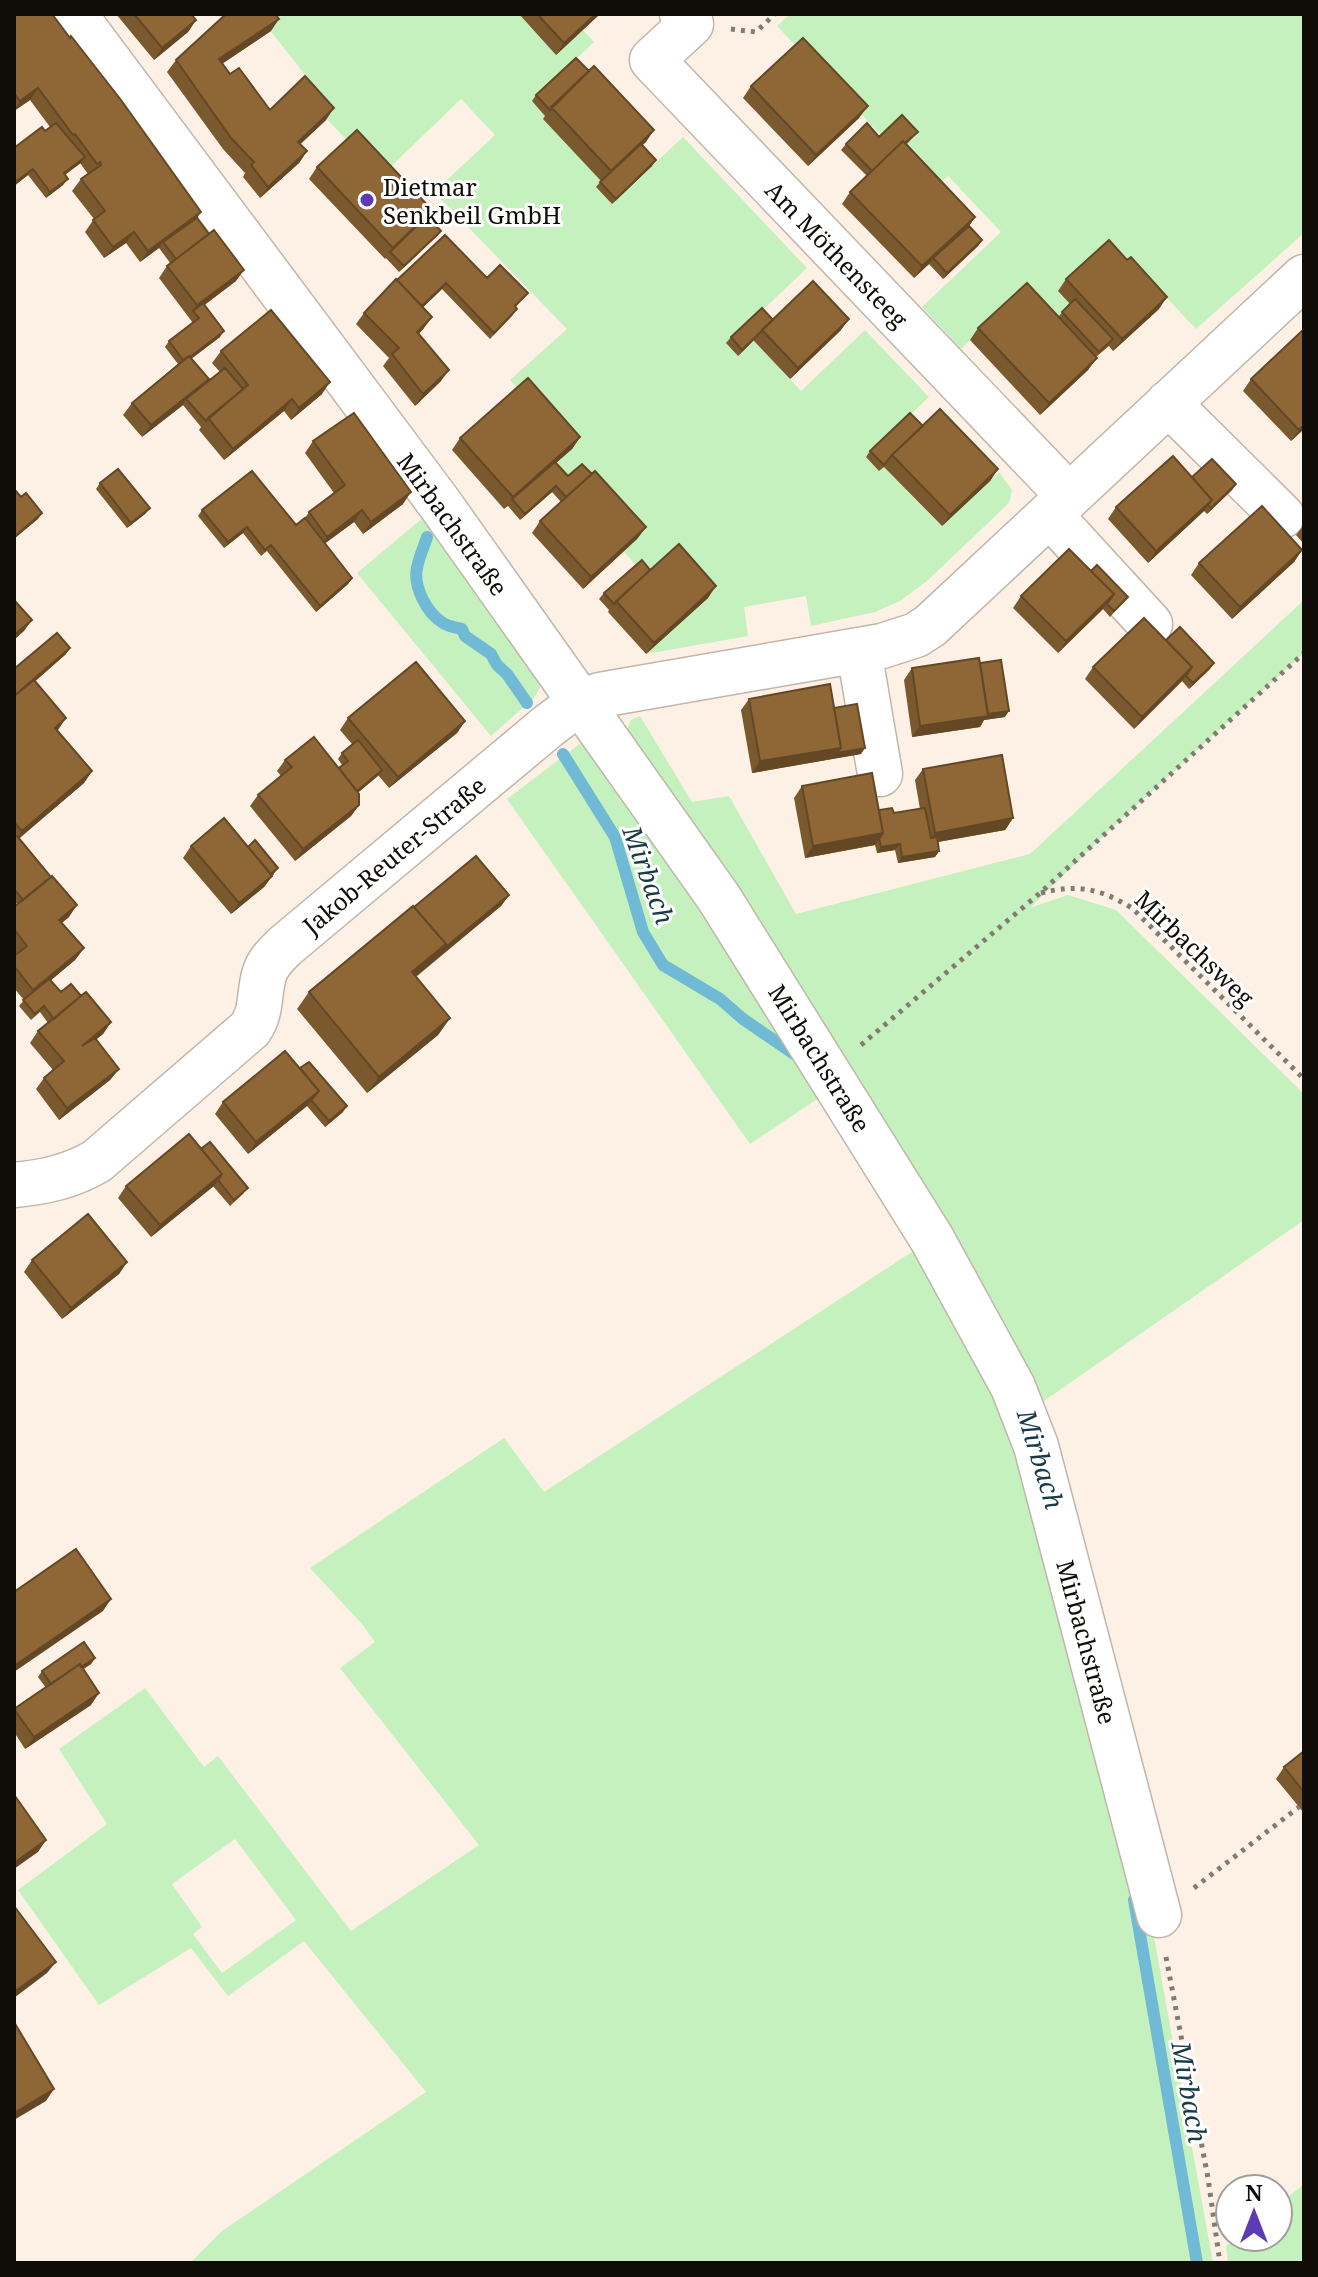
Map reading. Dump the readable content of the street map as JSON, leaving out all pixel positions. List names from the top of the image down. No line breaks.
{"streets":{"street":["Am Möthensteeg","Mirbachstraße","Jakob-Reuter-Straße"],"path":["Mirbachsweg"]},"crossings":[["Am Möthensteeg","Jakob-Reuter-Straße"],["Mirbachstraße","Jakob-Reuter-Straße"]],"water":["Mirbach"],"places":["Dietmar Senkbeil GmbH"],"north":"top"}
